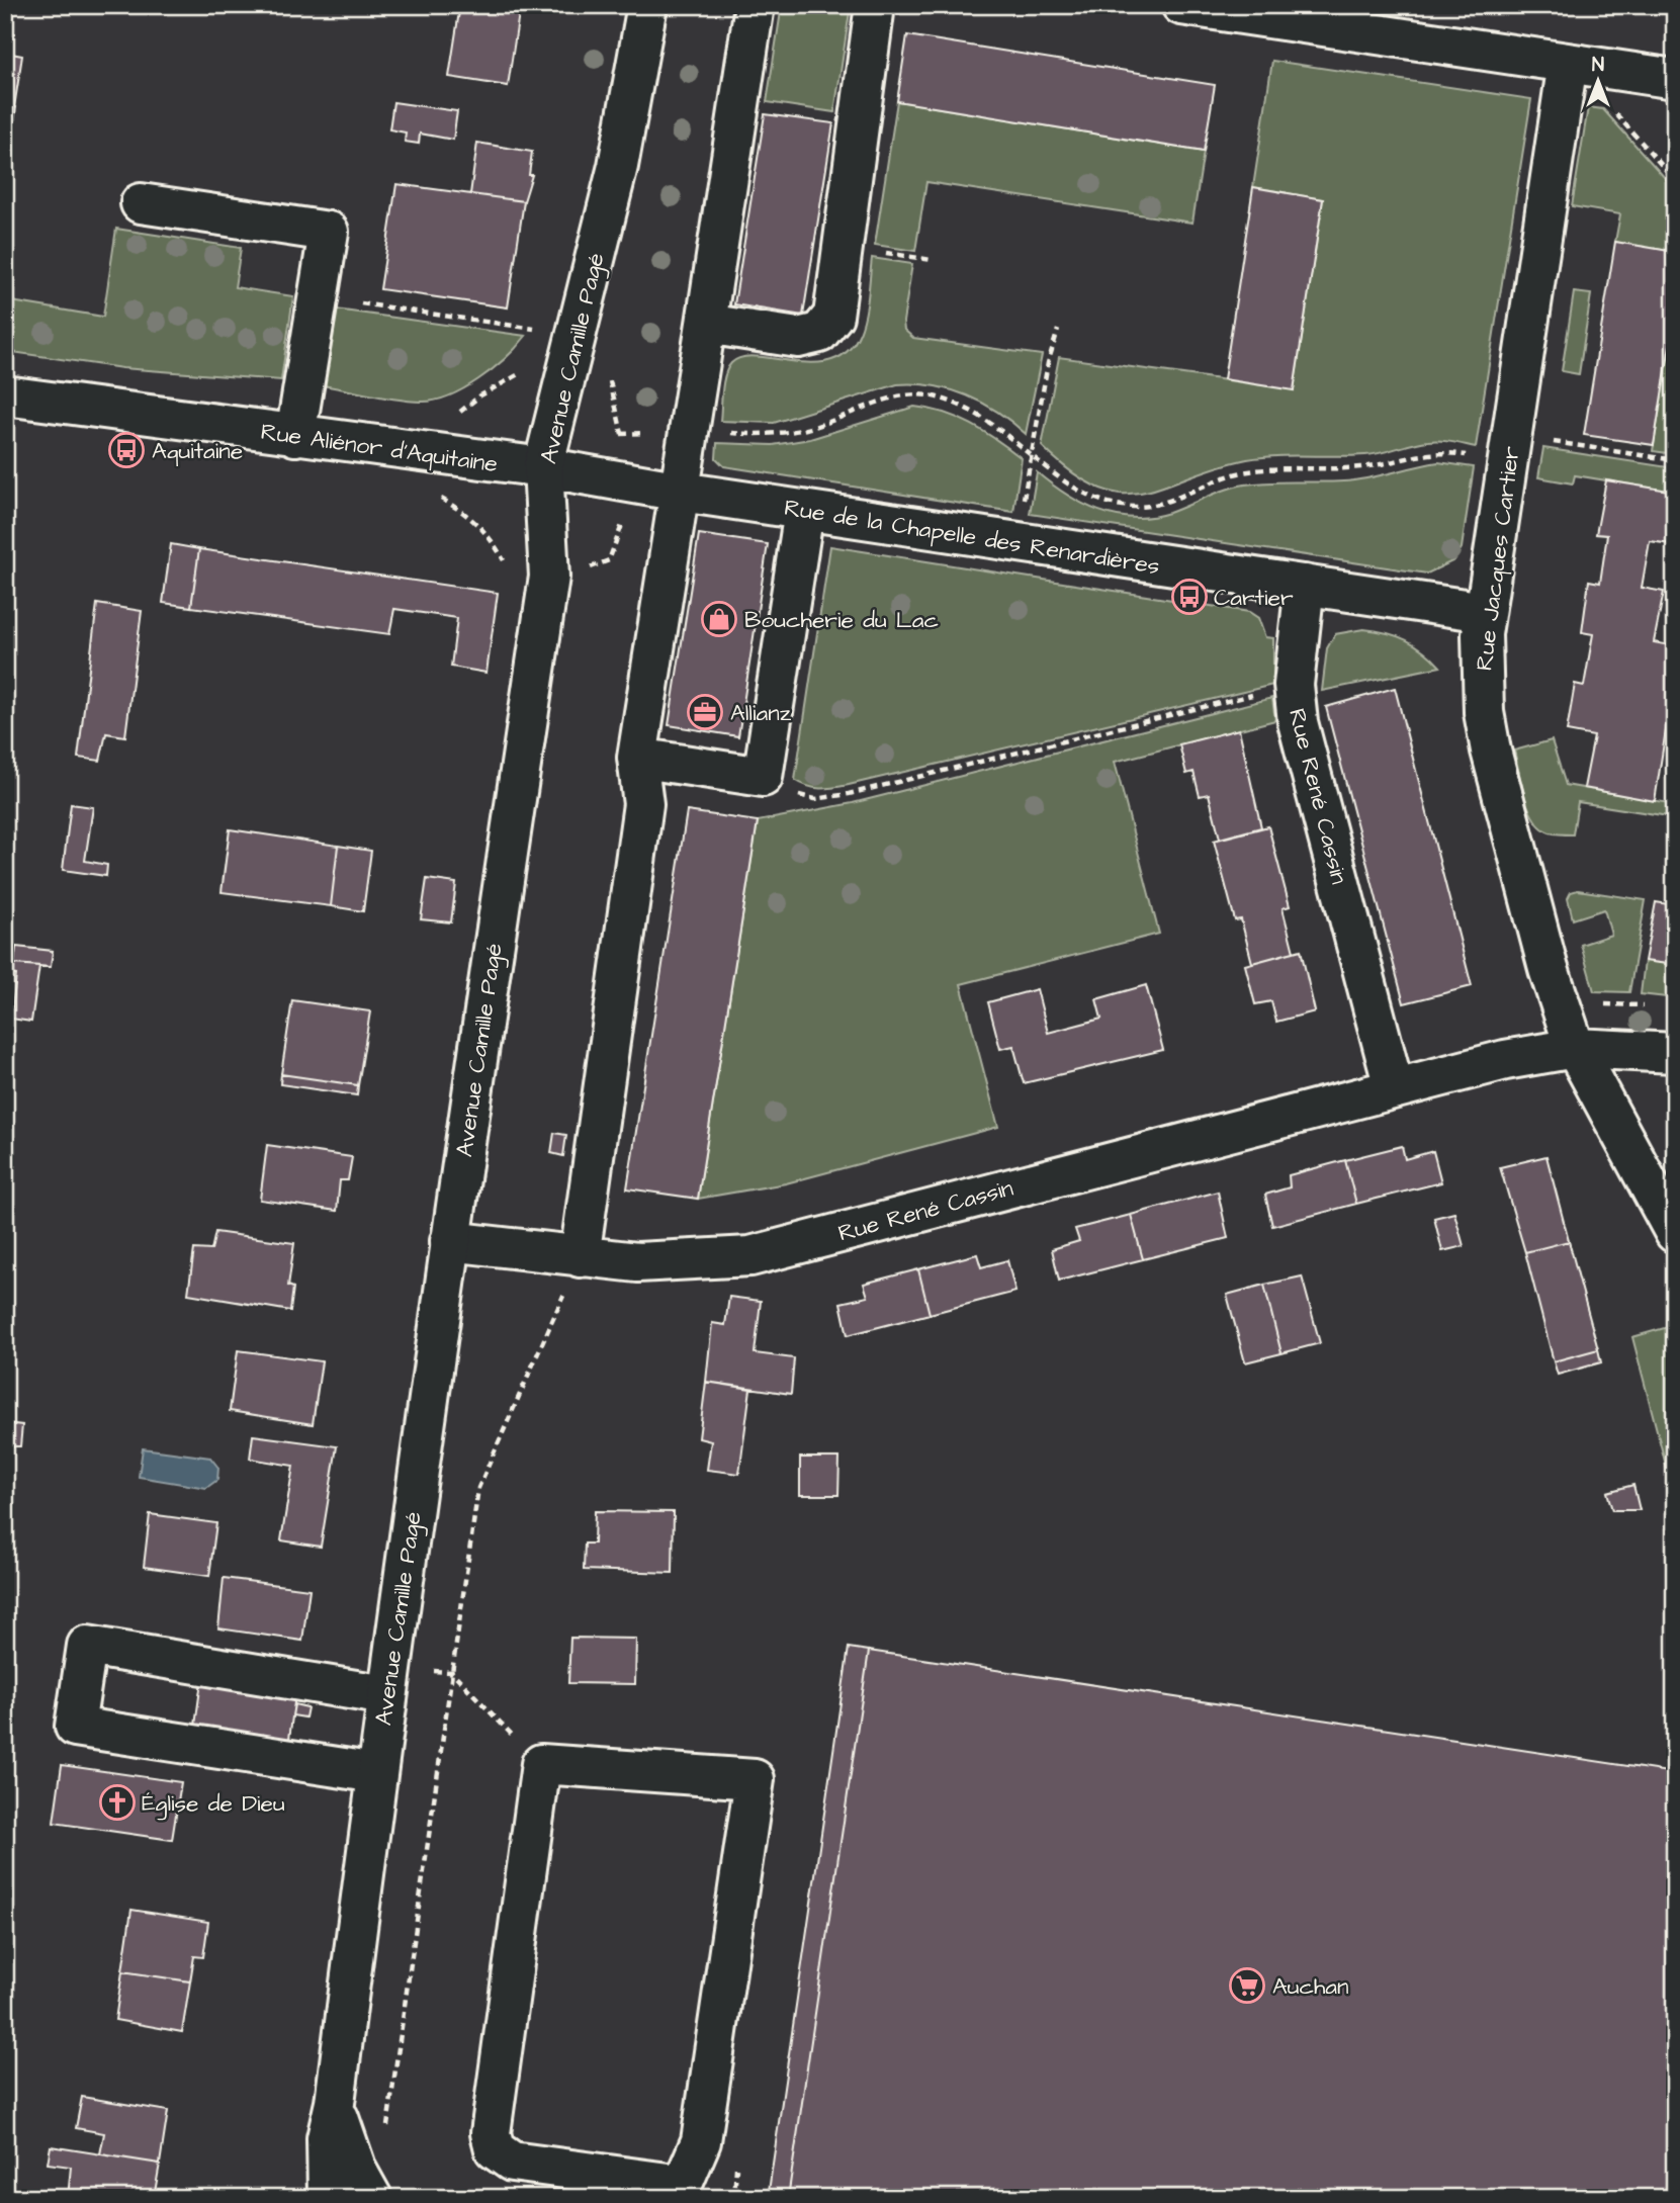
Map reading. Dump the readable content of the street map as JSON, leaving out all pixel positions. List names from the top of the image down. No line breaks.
{"streets":{"street":["Avenue Camille Pagé","Rue Aliénor d'Aquitaine","Rue de la Chapelle des Renardières","Rue Jacques Cartier","Rue René Cassin"]},"crossings":[["Avenue Camille Pagé","Rue Aliénor d'Aquitaine"],["Avenue Camille Pagé","Rue de la Chapelle des Renardières"],["Avenue Camille Pagé","Rue René Cassin"],["Rue Aliénor d'Aquitaine","Rue de la Chapelle des Renardières"],["Rue de la Chapelle des Renardières","Rue Jacques Cartier"],["Rue de la Chapelle des Renardières","Rue René Cassin"],["Rue Jacques Cartier","Rue René Cassin"]],"places":{"bus stop":["Aquitaine","Cartier"],"shop":["Boucherie du Lac"],"office":["Allianz"],"church":["Église de Dieu"],"supermarket":["Auchan"]},"north":"top"}
